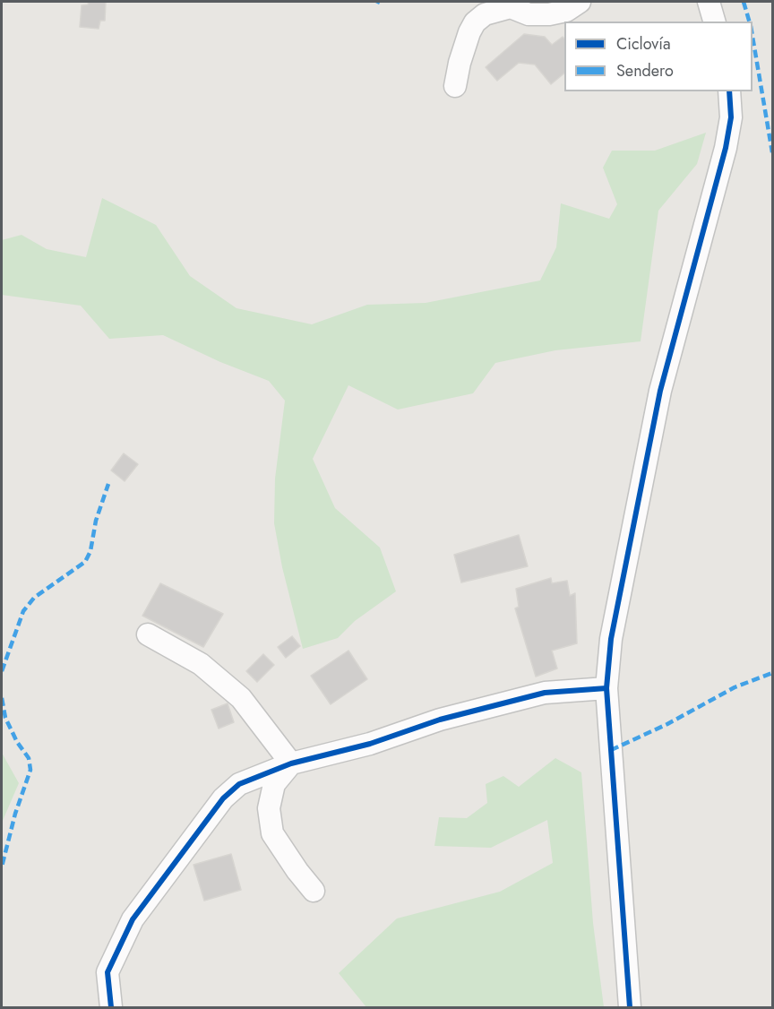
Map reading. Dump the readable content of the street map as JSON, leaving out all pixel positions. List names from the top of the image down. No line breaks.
{"legend":["Ciclovía","Sendero"]}
